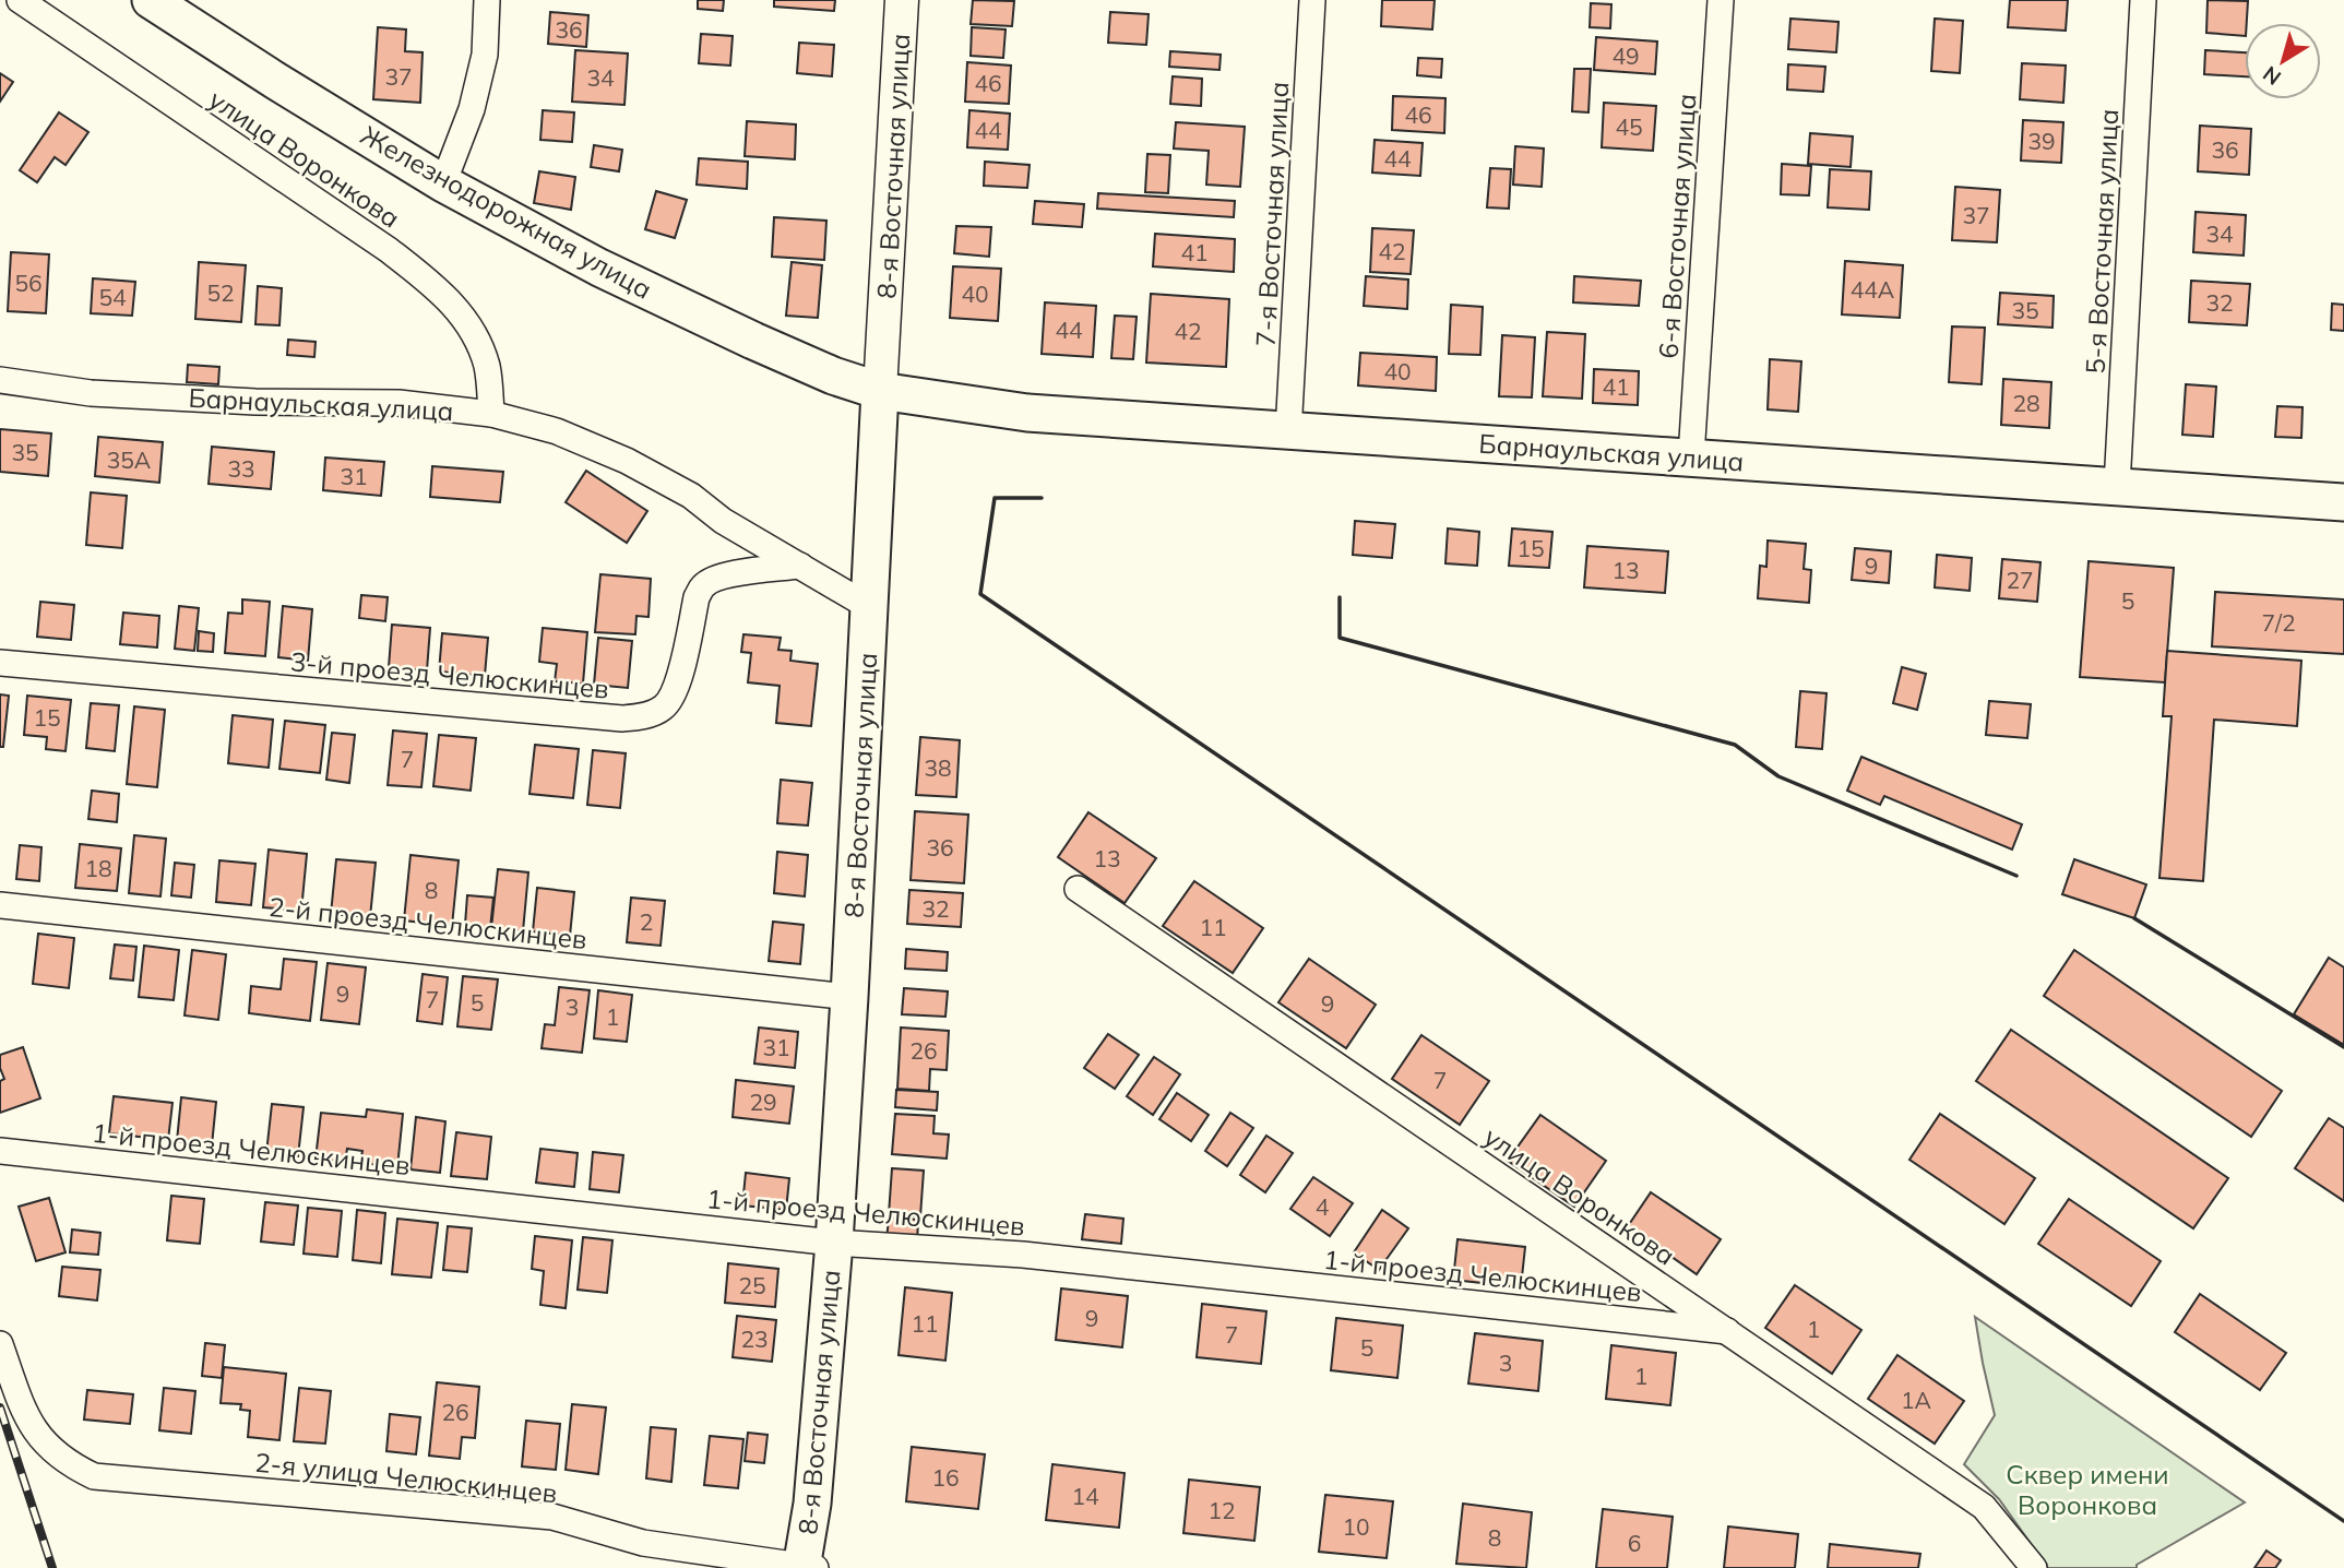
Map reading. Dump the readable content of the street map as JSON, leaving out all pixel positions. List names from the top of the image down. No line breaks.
{"streets":{"main road":["8-я Восточная улица","Железнодорожная улица","Барнаульская улица"],"street":["улица Воронкова","7-я Восточная улица","6-я Восточная улица","5-я Восточная улица","3-й проезд Челюскинцев","2-й проезд Челюскинцев","1-й проезд Челюскинцев","2-я улица Челюскинцев"]},"crossings":[["улица Воронкова","Барнаульская улица"],["улица Воронкова","1-й проезд Челюскинцев"],["8-я Восточная улица","Железнодорожная улица"],["8-я Восточная улица","Барнаульская улица"],["8-я Восточная улица","2-й проезд Челюскинцев"],["8-я Восточная улица","1-й проезд Челюскинцев"],["8-я Восточная улица","2-я улица Челюскинцев"],["Железнодорожная улица","Барнаульская улица"],["7-я Восточная улица","Барнаульская улица"],["6-я Восточная улица","Барнаульская улица"],["5-я Восточная улица","Барнаульская улица"],["Барнаульская улица","3-й проезд Челюскинцев"]],"parks":["Сквер имени Воронкова"],"house_numbers":["36","49","37","34","46","46","45","44","39","36","44","37","34","42","41","56","44А","52","40","54","32","35","44","42","40","41","28","35","35А","33","31","15","9","13","27","5","7/2","15","7","38","36","13","18","8","32","2","11","9","7","5","9","3","1","31","26","7","29","4","25","9","11","1","7","23","5","3","1","1А","26","16","14","12","10","8","6"],"north":"bottom left"}
